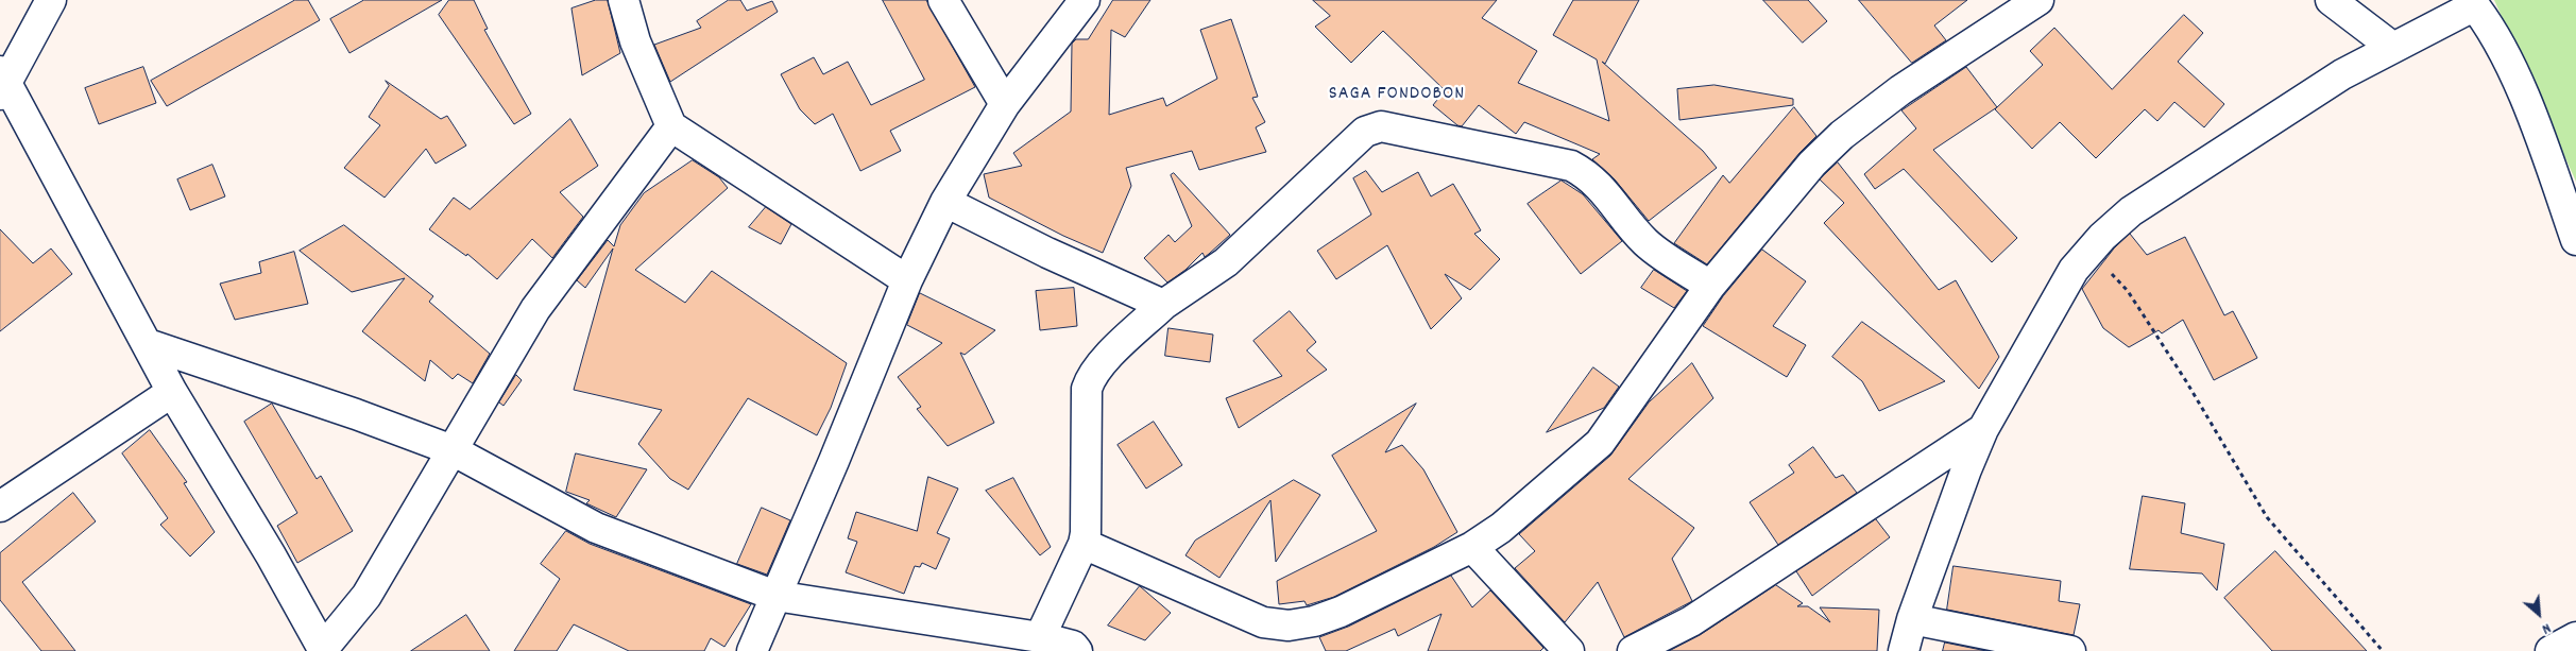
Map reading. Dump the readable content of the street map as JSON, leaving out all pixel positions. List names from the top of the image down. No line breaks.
{"districts":["SAGA FONDOBON"],"north":"bottom right"}
